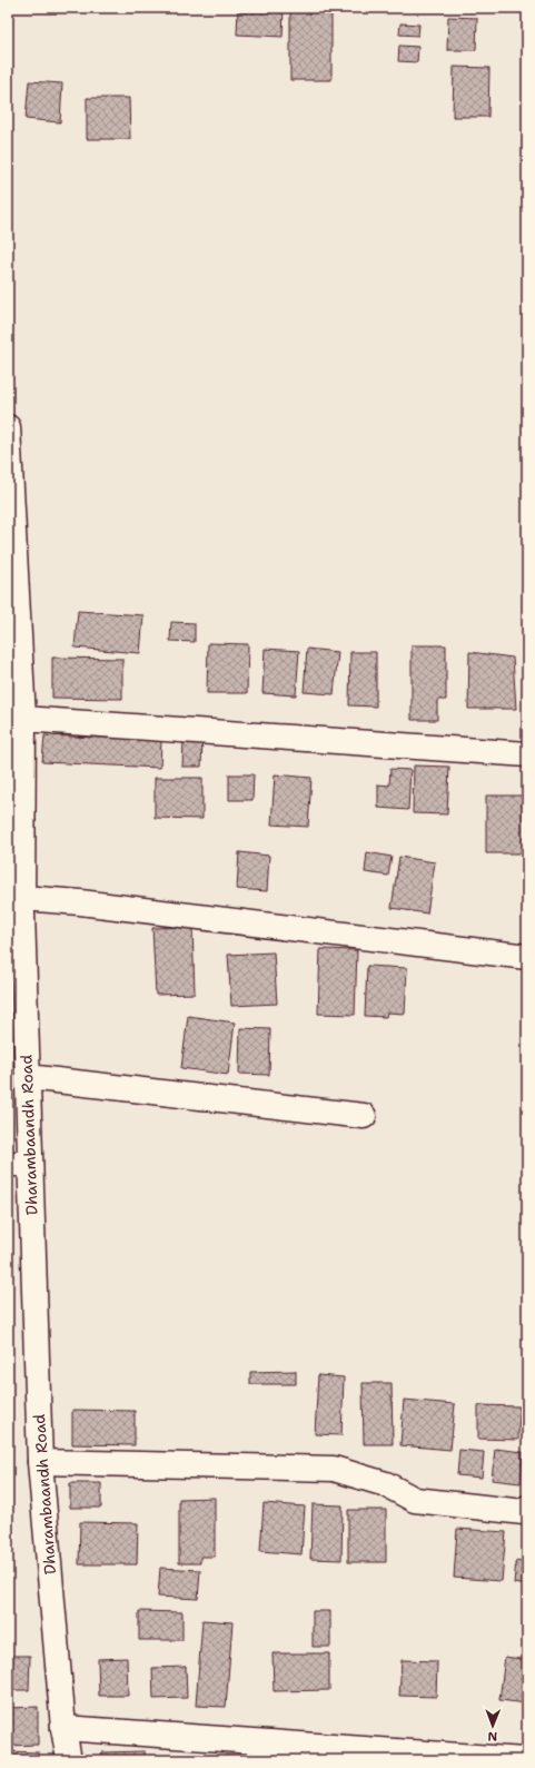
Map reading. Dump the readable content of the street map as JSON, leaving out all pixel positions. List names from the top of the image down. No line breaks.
{"streets":{"street":["Dharambaandh Road"]},"north":"bottom"}
